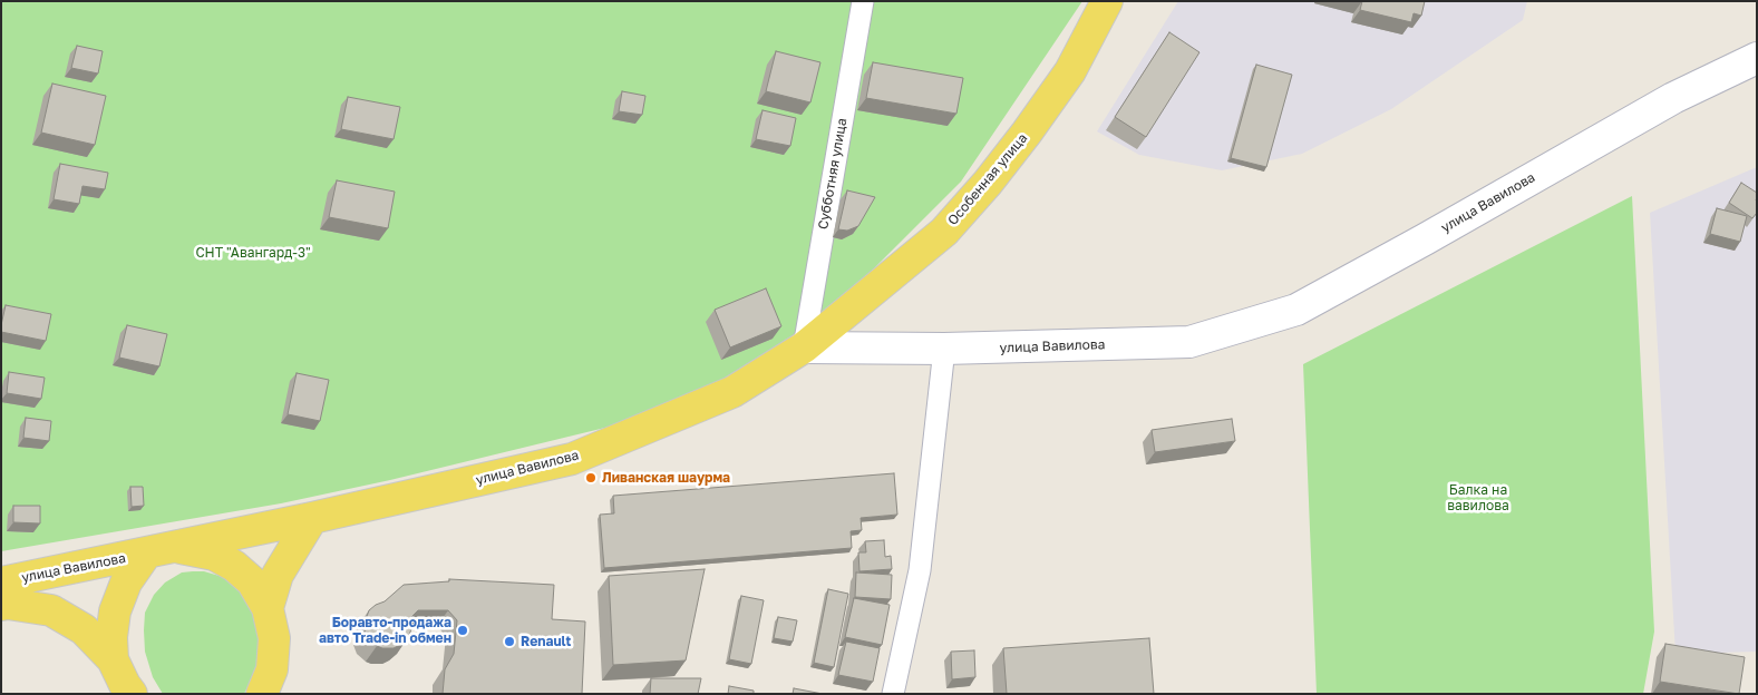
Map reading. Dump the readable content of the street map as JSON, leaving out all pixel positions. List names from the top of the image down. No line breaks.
{"streets":{"main road":["Особенная улица","улица Вавилова"],"street":["Субботняя улица"]},"crossings":[["Субботняя улица","Особенная улица"],["Субботняя улица","улица Вавилова"],["Особенная улица","улица Вавилова"]],"parks":["СНТ \"Авангард-3\"","Балка на вавилова"],"places":["Ливанская шаурма","Боравто-продажа авто Trade-in обмен","Renault"]}
